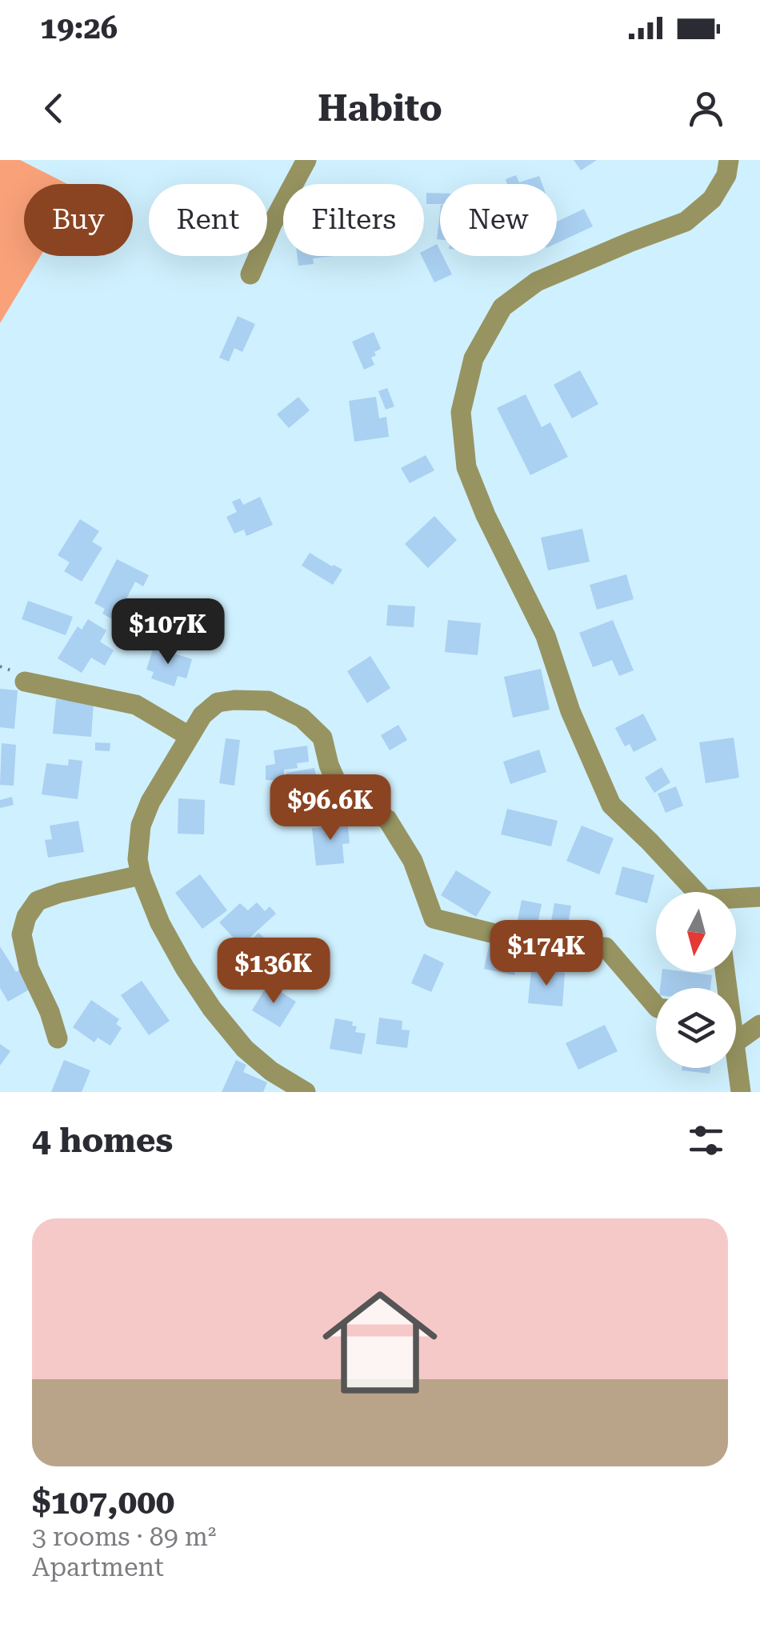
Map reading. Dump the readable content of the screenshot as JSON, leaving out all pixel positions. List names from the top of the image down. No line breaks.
{"north":"bottom","page":{"status":"19:26","header":"Habito","chip":["Buy","Rent","Filters","New"],"price":["$107K","$96.6K","$174K","$136K"],"heading":"4 homes","list":[{"name":"$107,000","note":"3 rooms · 89 m² · Apartment"}]}}
